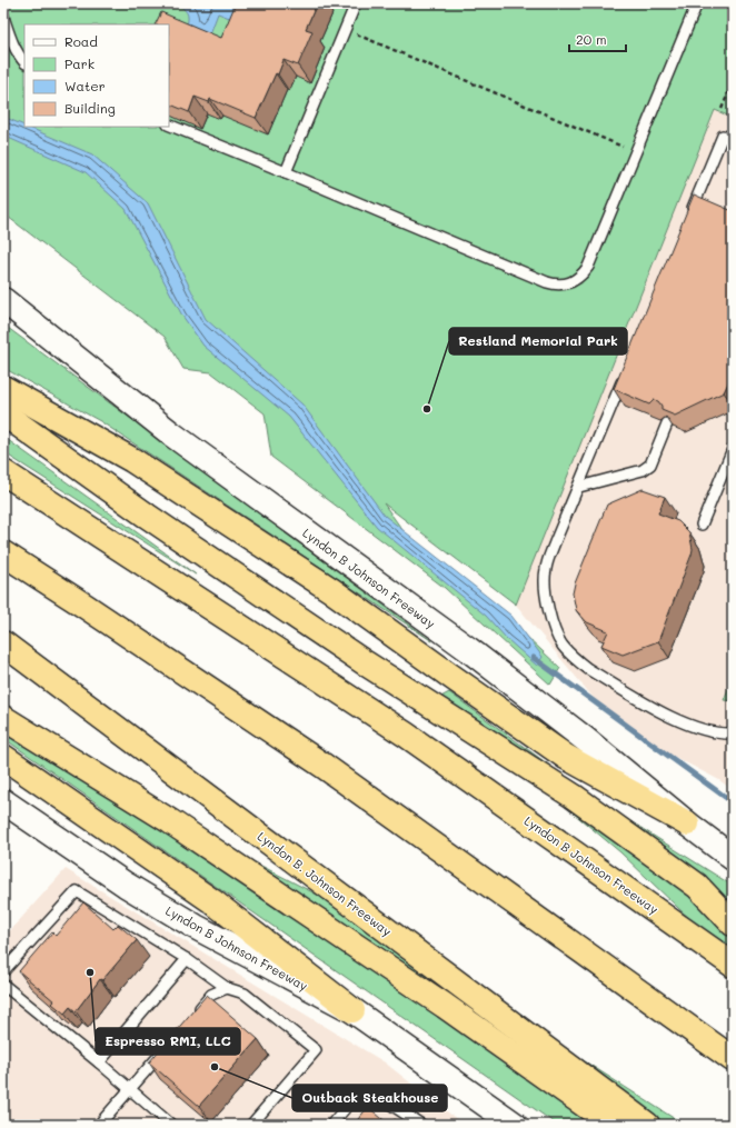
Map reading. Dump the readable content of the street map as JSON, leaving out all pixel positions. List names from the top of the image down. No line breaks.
{"streets":{"highway":["Lyndon B Johnson Freeway","Lyndon B. Johnson Freeway"]},"places":["Restland Memorial Park","Espresso RMI, LLC","Outback Steakhouse"],"legend":["Road","Park","Water","Building"],"scale_bar":"20 m"}
